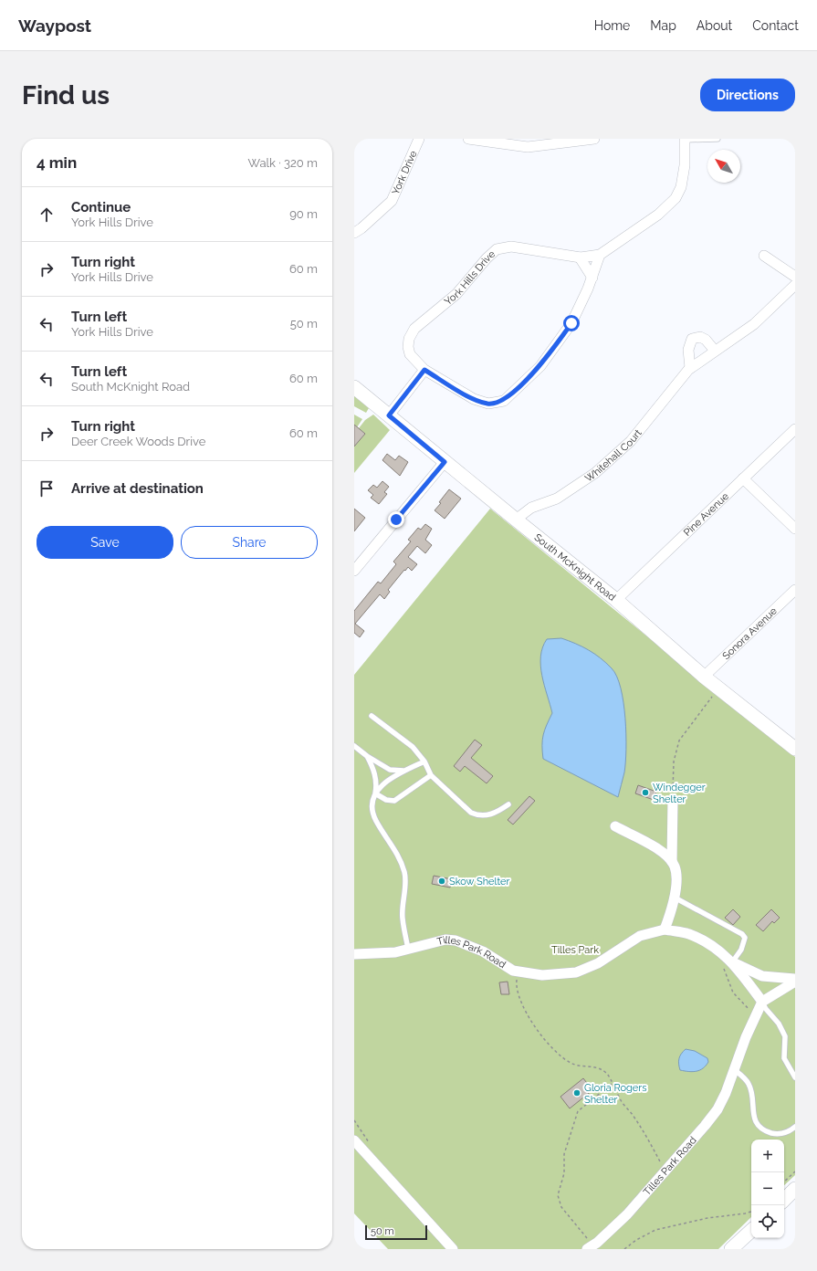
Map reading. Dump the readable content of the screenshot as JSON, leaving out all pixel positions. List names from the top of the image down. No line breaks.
{"streets":{"main road":["South McKnight Road"],"street":["York Drive","York Hills Drive","Whitehall Court","Pine Avenue","Sonora Avenue","Tilles Park Road"]},"crossings":[["Whitehall Court","South McKnight Road"],["Pine Avenue","South McKnight Road"],["South McKnight Road","Sonora Avenue"]],"parks":["Tilles Park"],"places":["Windegger Shelter","Skow Shelter","Gloria Rogers Shelter"],"scale_bar":"50 m","north":"top left","page":{"header":"Waypost","nav":["Home","Map","About","Contact"],"buttons":["Directions",["Save","Share"]],"title":"Find us","heading":["4 min","Walk · 320 m"],"list":[["Continue","York Hills Drive","90 m"],["Turn right","York Hills Drive","60 m"],["Turn left","York Hills Drive","50 m"],["Turn left","South McKnight Road","60 m"],["Turn right","Deer Creek Woods Drive","60 m"],"Arrive at destination"],"map_buttons":["+","−"],"scale":"50 m"}}
